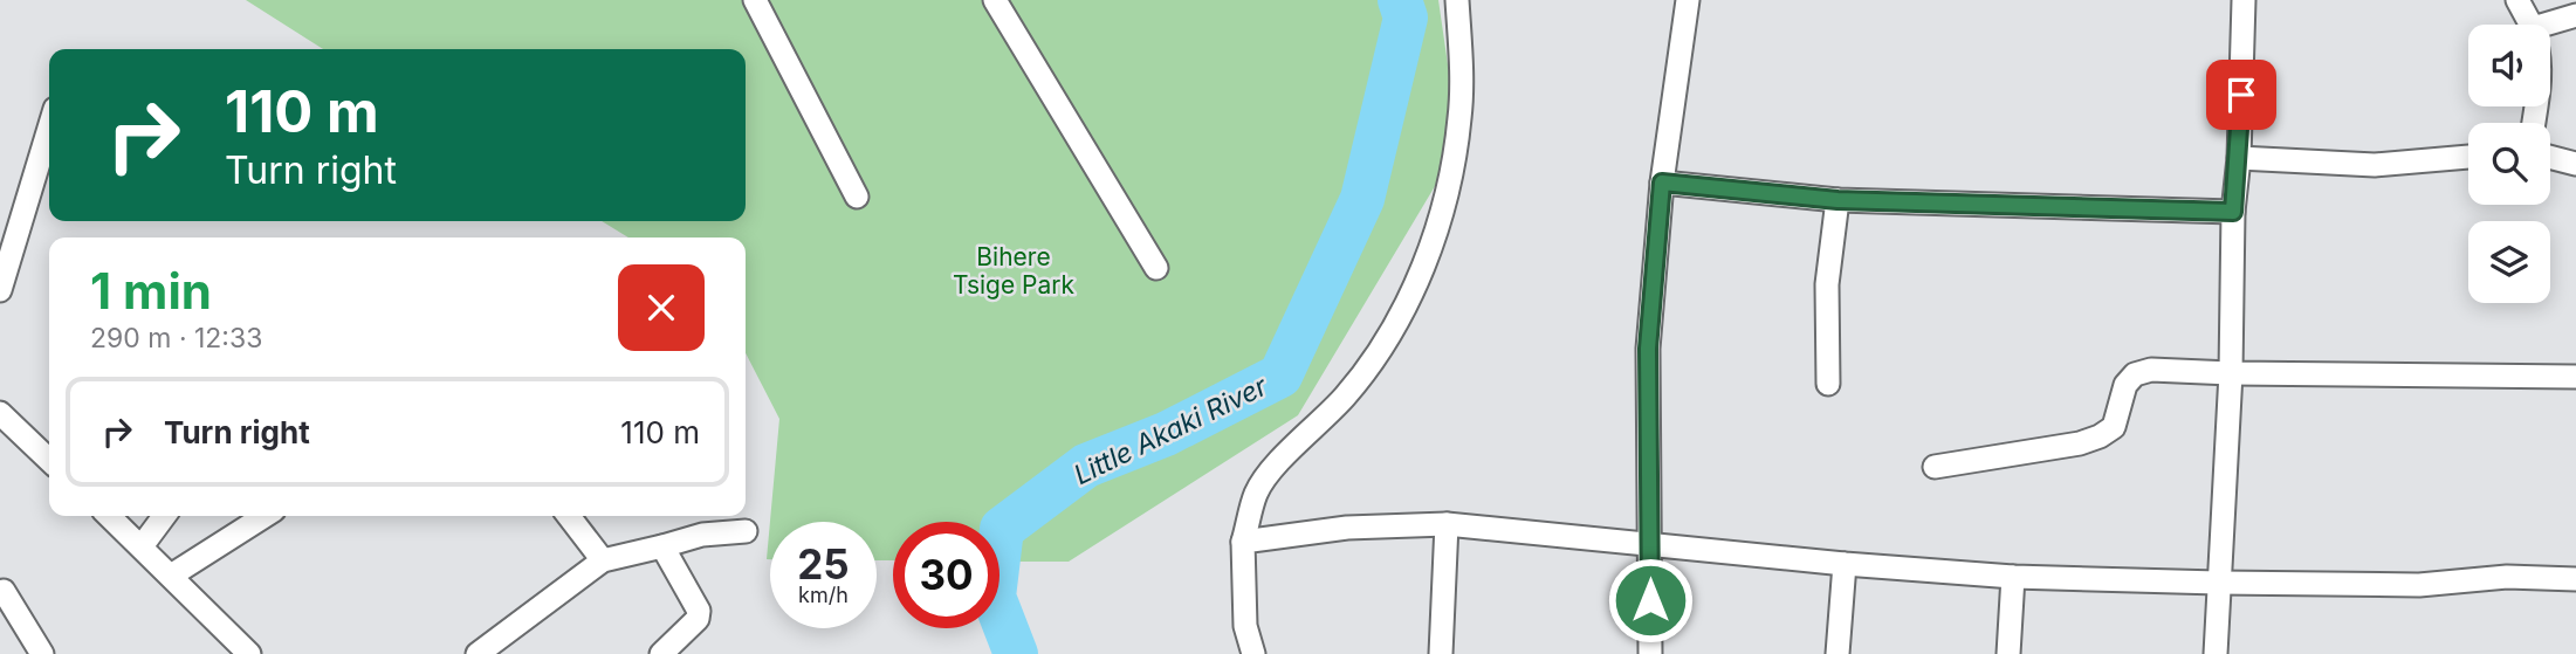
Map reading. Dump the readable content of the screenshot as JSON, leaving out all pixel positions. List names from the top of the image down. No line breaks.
{"water":["Little Akaki River"],"parks":["Bihere Tsige Park"],"page":{"turn":["110 m","Turn right"],"heading":["1 min","290 m · 12:33"],"list":[{"name":"Turn right","value":"110 m"}],"speed":"25 km/h","limit":"30"}}
